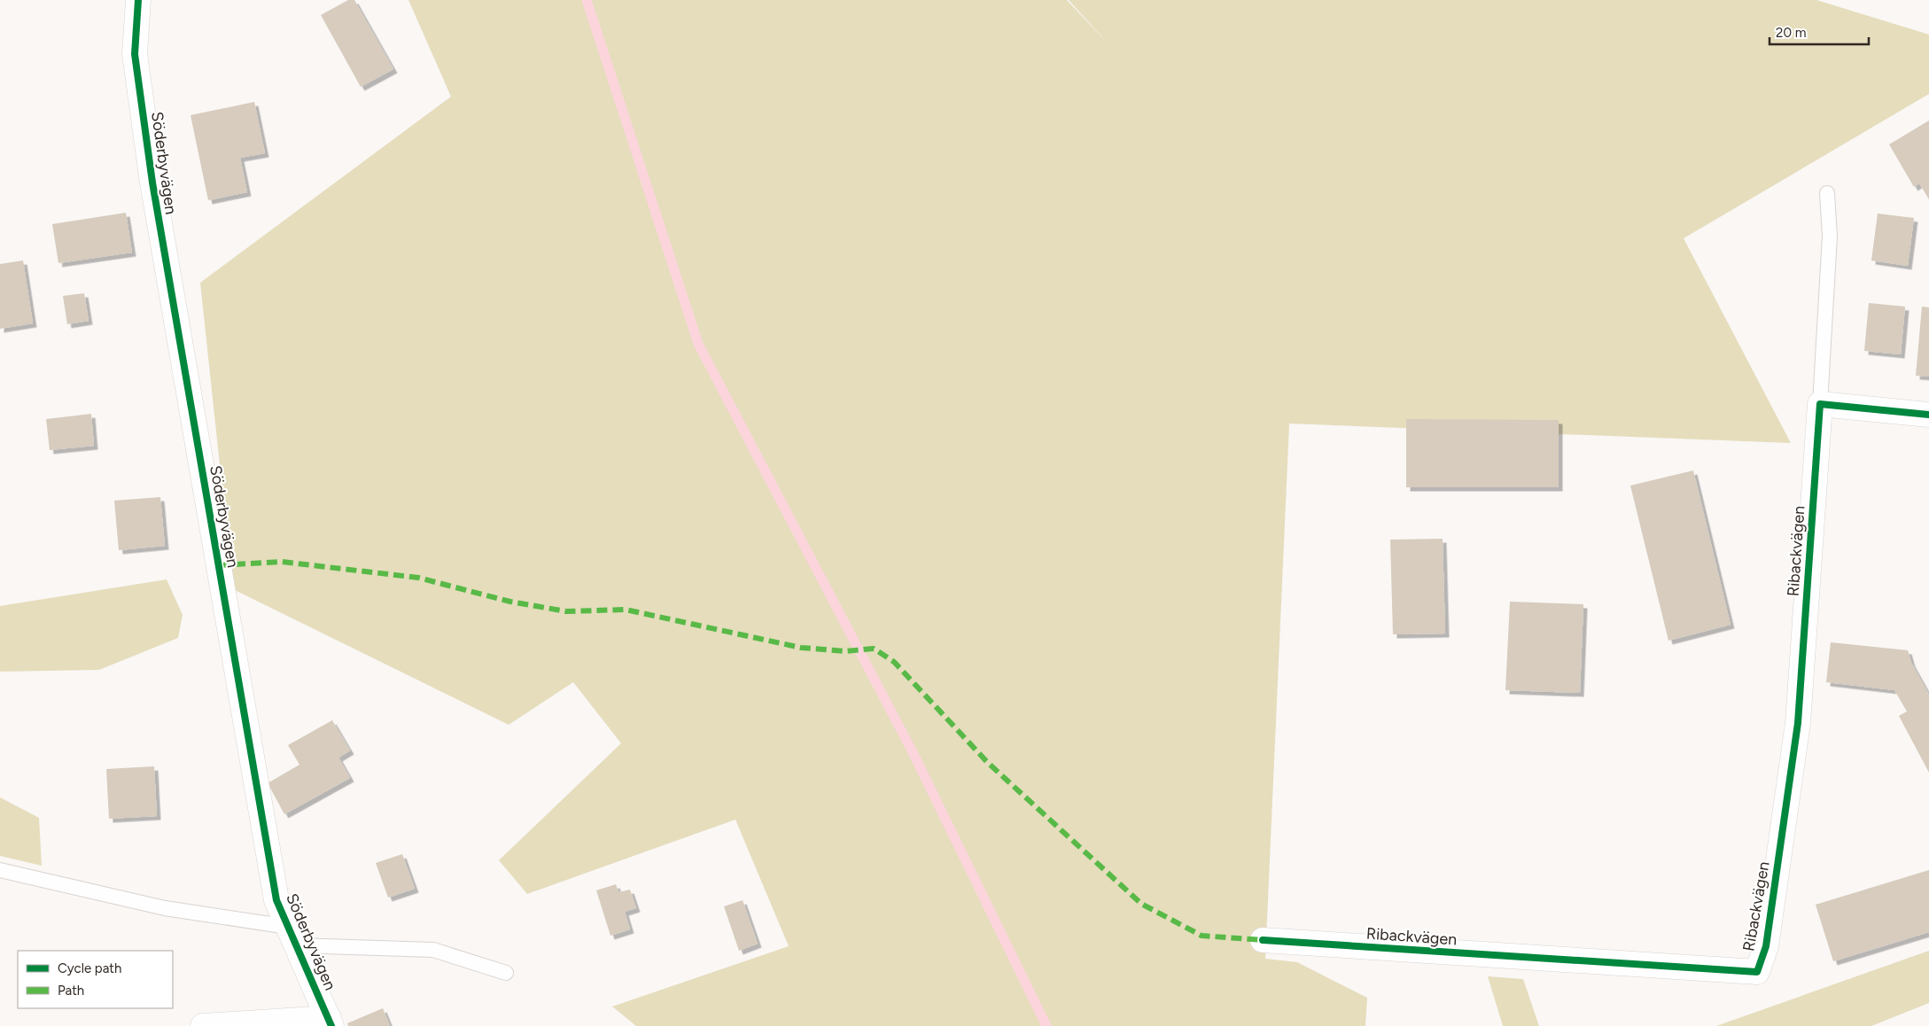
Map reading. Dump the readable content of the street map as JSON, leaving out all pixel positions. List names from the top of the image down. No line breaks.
{"streets":{"street":["Söderbyvägen","Ribackvägen"]},"legend":["Cycle path","Path"],"scale_bar":"20 m"}
